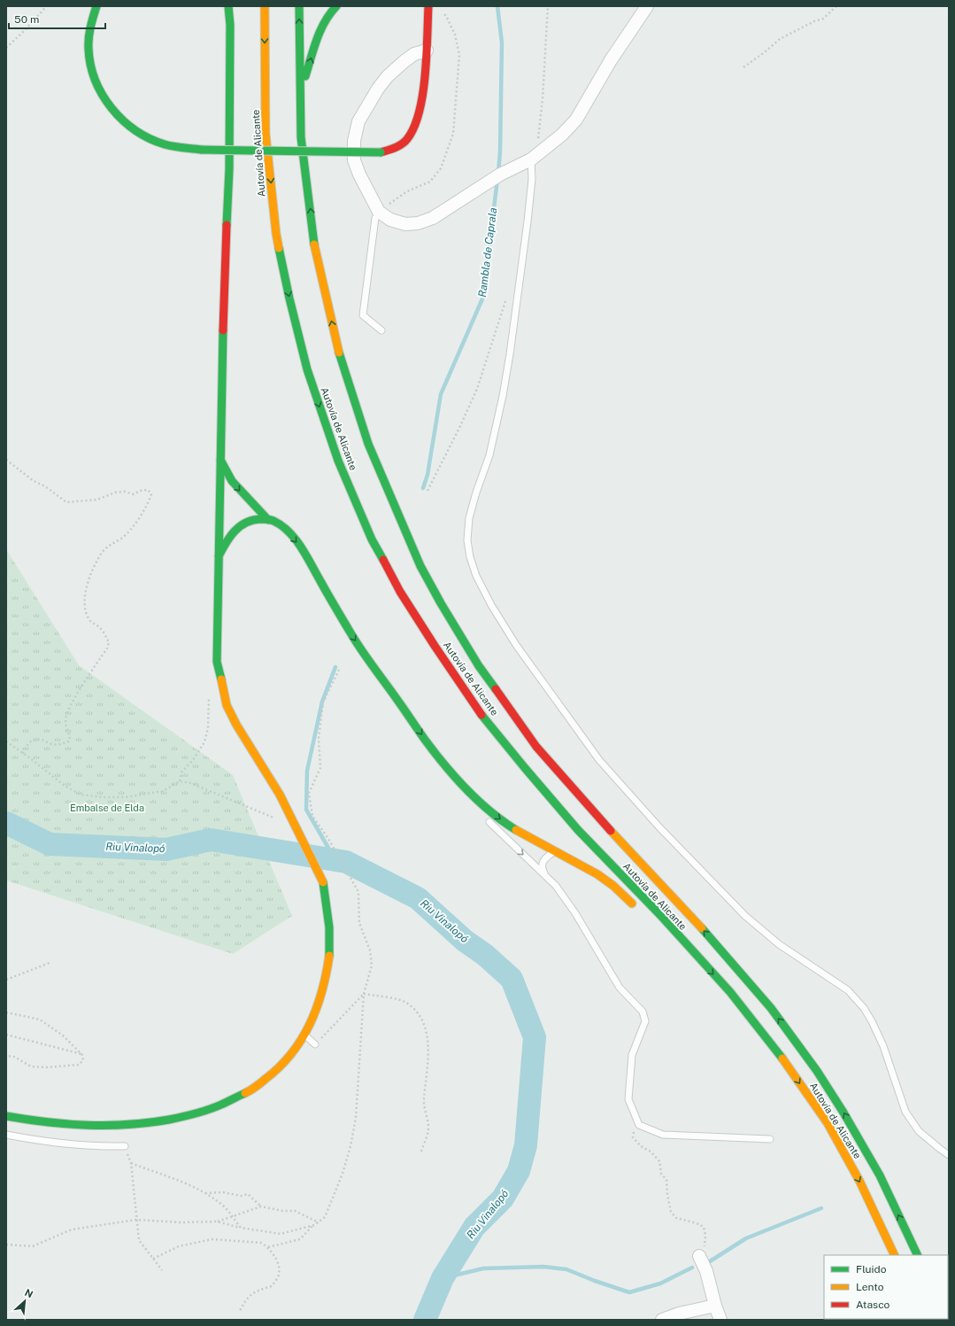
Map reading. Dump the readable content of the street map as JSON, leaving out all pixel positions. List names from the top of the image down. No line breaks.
{"streets":{"main road":["Autovía de Alicante"]},"water":["Rambla de Caprala","Riu Vinalopó"],"parks":["Embalse de Elda"],"legend":["Fluido","Lento","Atasco"],"scale_bar":"50 m","north":"top right"}
